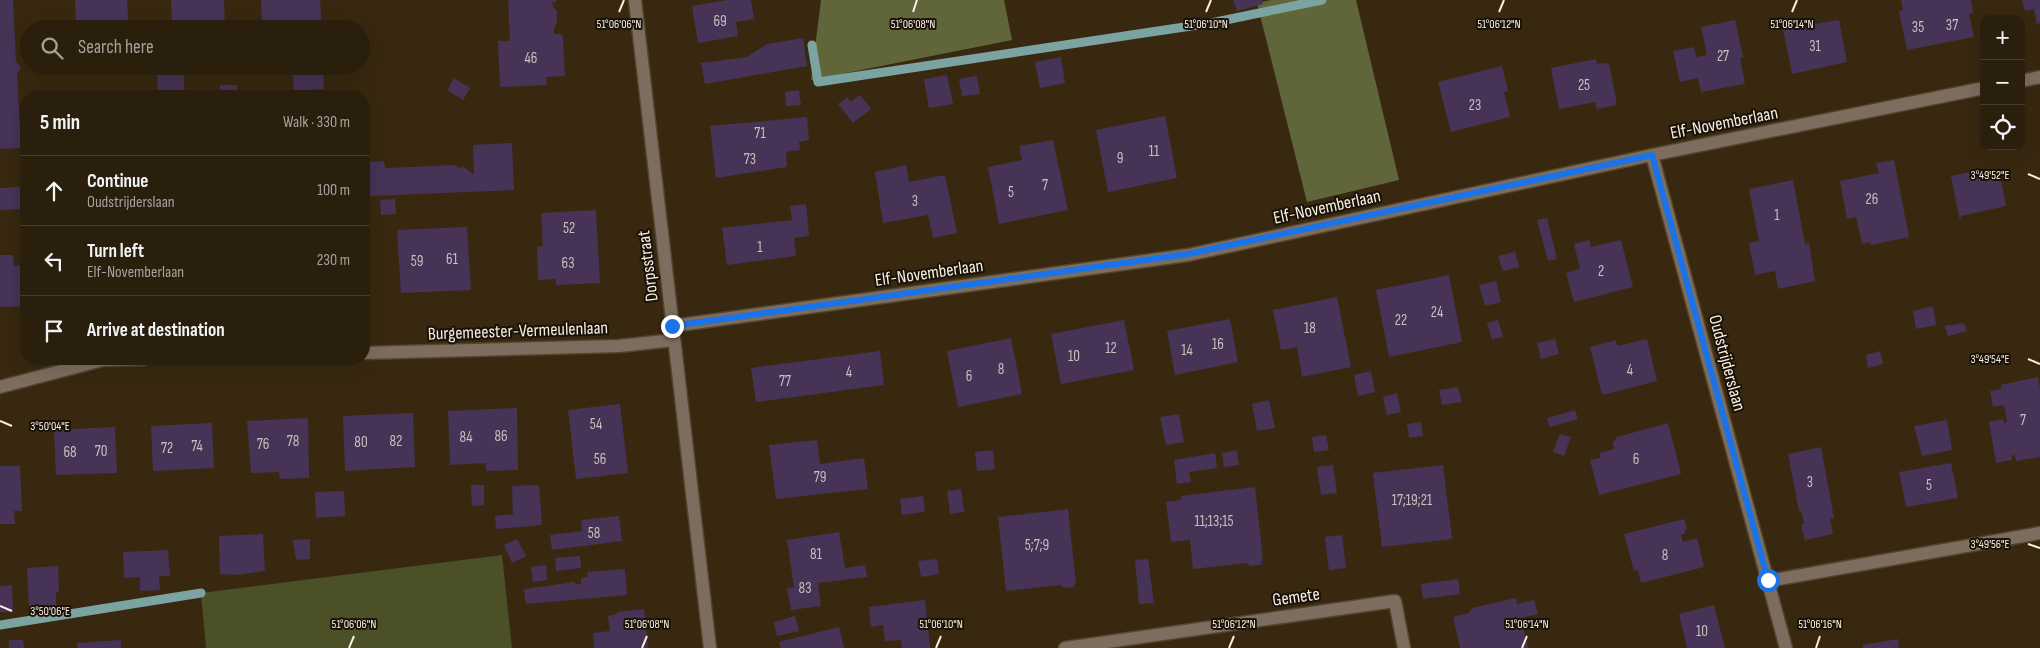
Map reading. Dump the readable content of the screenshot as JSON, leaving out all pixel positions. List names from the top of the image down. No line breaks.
{"streets":{"street":["Elf-Novemberlaan","Dorpsstraat","Burgemeester-Vermeulenlaan","Oudstrijderslaan","Gemete"]},"crossings":[["Elf-Novemberlaan","Dorpsstraat"],["Elf-Novemberlaan","Oudstrijderslaan"],["Dorpsstraat","Burgemeester-Vermeulenlaan"]],"house_numbers":["69","37","35","31","27","46","25","23","71","11","9","73","7","5","26","3","1","52","1","61","59","63","2","24","22","18","16","12","14","10","8","4","4","6","77","7","54","86","84","78","82","80","76","74","72","70","68","56","6","79","3","5","17;19;21","11;13;15","58","5;7;9","81","8","83","10"],"page":{"map_buttons":["+","−"],"search":"Search here","heading":["5 min","Walk · 330 m"],"list":[["Continue","Oudstrijderslaan","100 m"],["Turn left","Elf-Novemberlaan","230 m"],"Arrive at destination"]},"coordinates":["51°06'06\"N","51°06'08\"N","51°06'10\"N","51°06'12\"N","51°06'14\"N","3°49'52\"E","3°49'54\"E","3°50'04\"E","3°49'56\"E","3°50'06\"E","51°06'16\"N"]}
